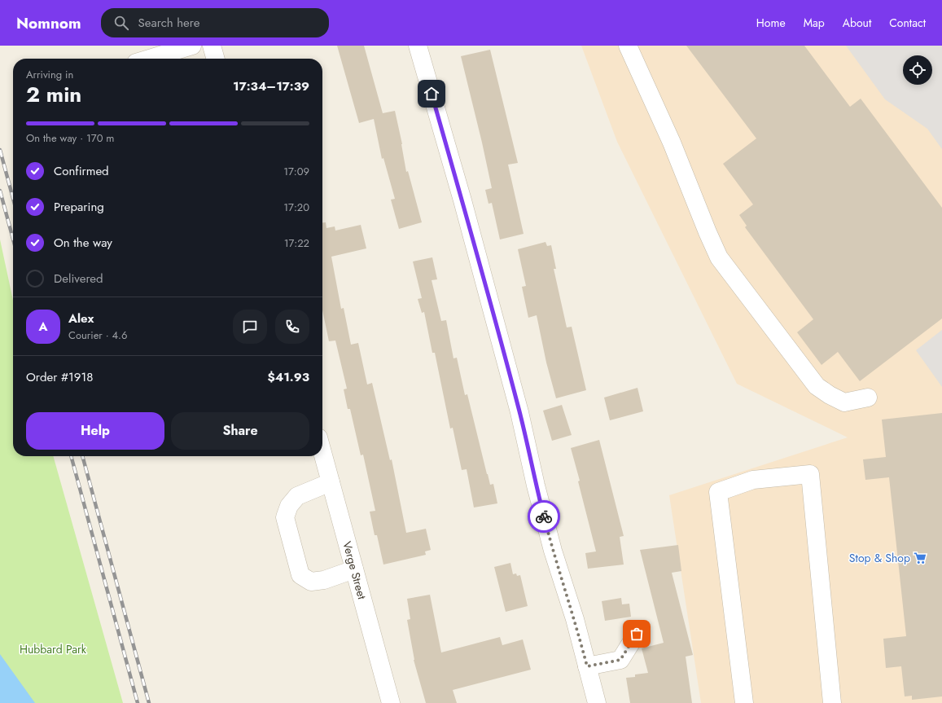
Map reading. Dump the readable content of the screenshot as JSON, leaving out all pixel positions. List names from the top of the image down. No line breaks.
{"streets":{"street":["Verge Street"]},"parks":["Hubbard Park"],"places":{"supermarket":["Stop & Shop"]},"page":{"header":"Nomnom","search":"Search here","nav":["Home","Map","About","Contact"],"heading":["2 min","Arriving in","17:34–17:39"],"panel":["Alex","Courier · 4.6","Order #1918","$41.93"],"bar":"On the way · 170 m","list":[["Confirmed","17:09"],["Preparing","17:20"],["On the way","17:22"],"Delivered"],"round":"A","buttons":["Help","Share"]}}
